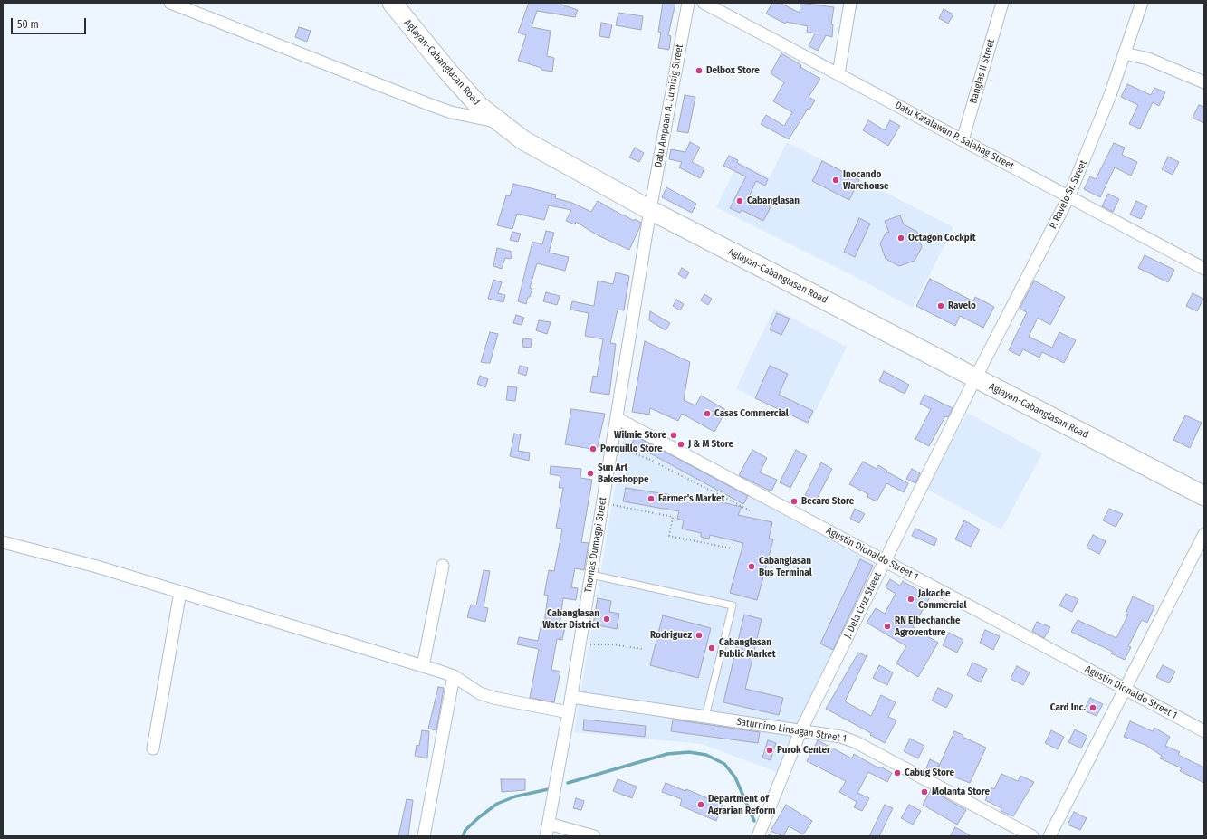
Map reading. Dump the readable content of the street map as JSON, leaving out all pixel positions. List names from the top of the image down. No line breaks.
{"streets":{"main road":["Aglayan-Cabanglasan Road"],"street":["Banglas II Street","Datu Ampoan A. Lumisig Street","Datu Katalawan P. Salahag Street","P. Ravelo Sr. Street","Thomas Dumagpi Street","Agustin Dionaldo Street 1","J. Dela Cruz Street","Saturnino Linsagan Street 1"]},"crossings":[["Aglayan-Cabanglasan Road","Datu Ampoan A. Lumisig Street"],["Aglayan-Cabanglasan Road","P. Ravelo Sr. Street"],["Aglayan-Cabanglasan Road","Thomas Dumagpi Street"],["Aglayan-Cabanglasan Road","J. Dela Cruz Street"],["Banglas II Street","Datu Katalawan P. Salahag Street"],["Datu Ampoan A. Lumisig Street","Thomas Dumagpi Street"],["Datu Katalawan P. Salahag Street","P. Ravelo Sr. Street"],["P. Ravelo Sr. Street","J. Dela Cruz Street"],["Thomas Dumagpi Street","Agustin Dionaldo Street 1"],["Thomas Dumagpi Street","Saturnino Linsagan Street 1"],["Agustin Dionaldo Street 1","J. Dela Cruz Street"],["J. Dela Cruz Street","Saturnino Linsagan Street 1"]],"places":["Delbox Store","Inocando Warehouse","Cabanglasan","Octagon Cockpit","Ravelo","Casas Commercial","Wilmie Store","J & M Store","Porquillo Store","Sun Art Bakeshoppe","Farmer's Market","Becaro Store","Cabanglasan Bus Terminal","Jakache Commercial","Cabanglasan Water District","RN Elbechanche Agroventure","Rodriguez","Cabanglasan Public Market","Card Inc.","Purok Center","Cabug Store","Molanta Store","Department of Agrarian Reform"],"scale_bar":"50 m"}
